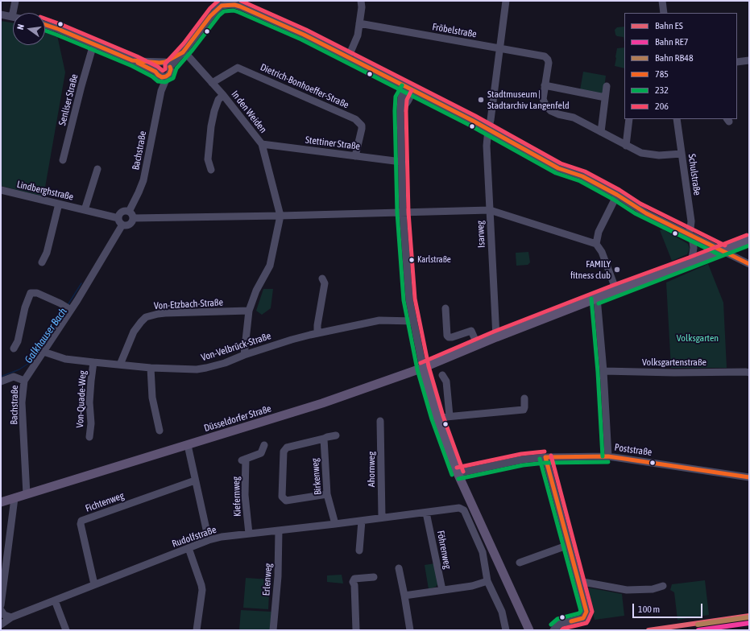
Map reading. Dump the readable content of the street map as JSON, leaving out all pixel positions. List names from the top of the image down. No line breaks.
{"streets":{"main road":["Düsseldorfer Straße"],"street":["Fröbelstraße","Dietrich-Bonhoeffer-Straße","Senliser Straße","In den Weiden","Stettiner Straße","Bachstraße","Schulstraße","Lindberghstraße","Isarweg","Von-Etzbach-Straße","Von-Velbrück-Straße","Volksgartenstraße","Von-Quade-Weg","Poststraße","Ahornweg","Birkenweg","Kiefernweg","Fichtenweg","Rudolfstraße","Föhrenweg","Erlenweg"]},"crossings":[["Fröbelstraße","Isarweg"],["Dietrich-Bonhoeffer-Straße","In den Weiden"],["Dietrich-Bonhoeffer-Straße","Stettiner Straße"],["In den Weiden","Stettiner Straße"],["Bachstraße","Lindberghstraße"],["Bachstraße","Von-Velbrück-Straße"],["Bachstraße","Düsseldorfer Straße"],["Schulstraße","Düsseldorfer Straße"],["Isarweg","Düsseldorfer Straße"],["Von-Etzbach-Straße","Von-Velbrück-Straße"],["Von-Velbrück-Straße","Von-Quade-Weg"],["Ahornweg","Rudolfstraße"],["Birkenweg","Rudolfstraße"],["Kiefernweg","Rudolfstraße"],["Fichtenweg","Rudolfstraße"],["Rudolfstraße","Föhrenweg"],["Rudolfstraße","Erlenweg"]],"water":["Galkhauser Bach"],"parks":["Volksgarten"],"places":["Stadtmuseum | Stadtarchiv Langenfeld","Karlstraße","FAMILY fitness club"],"lines":["transit line 206","transit line 785","transit line 232","rail line ES","rail line RB48","rail line RE7"],"legend":["Bahn ES","Bahn RE7","Bahn RB48","785","232","206"],"scale_bar":"100 m","north":"left"}
